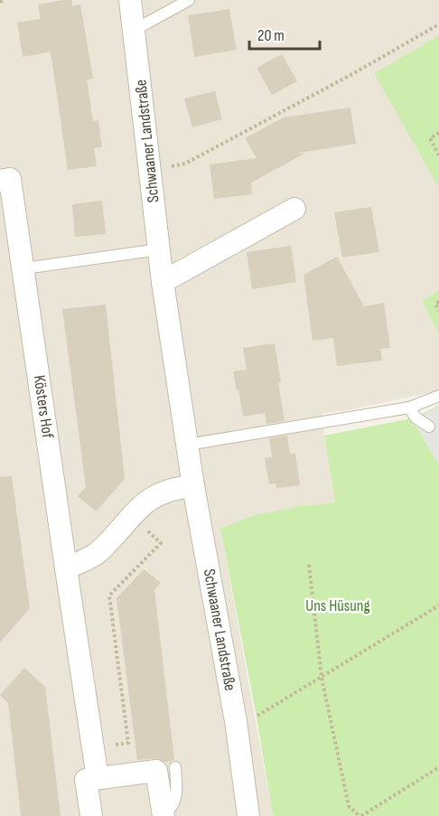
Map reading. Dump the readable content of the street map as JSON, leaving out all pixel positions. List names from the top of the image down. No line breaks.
{"streets":{"street":["Schwaaner Landstraße","Kösters Hof"]},"parks":["Uns Hüsung"],"scale_bar":"20 m"}
